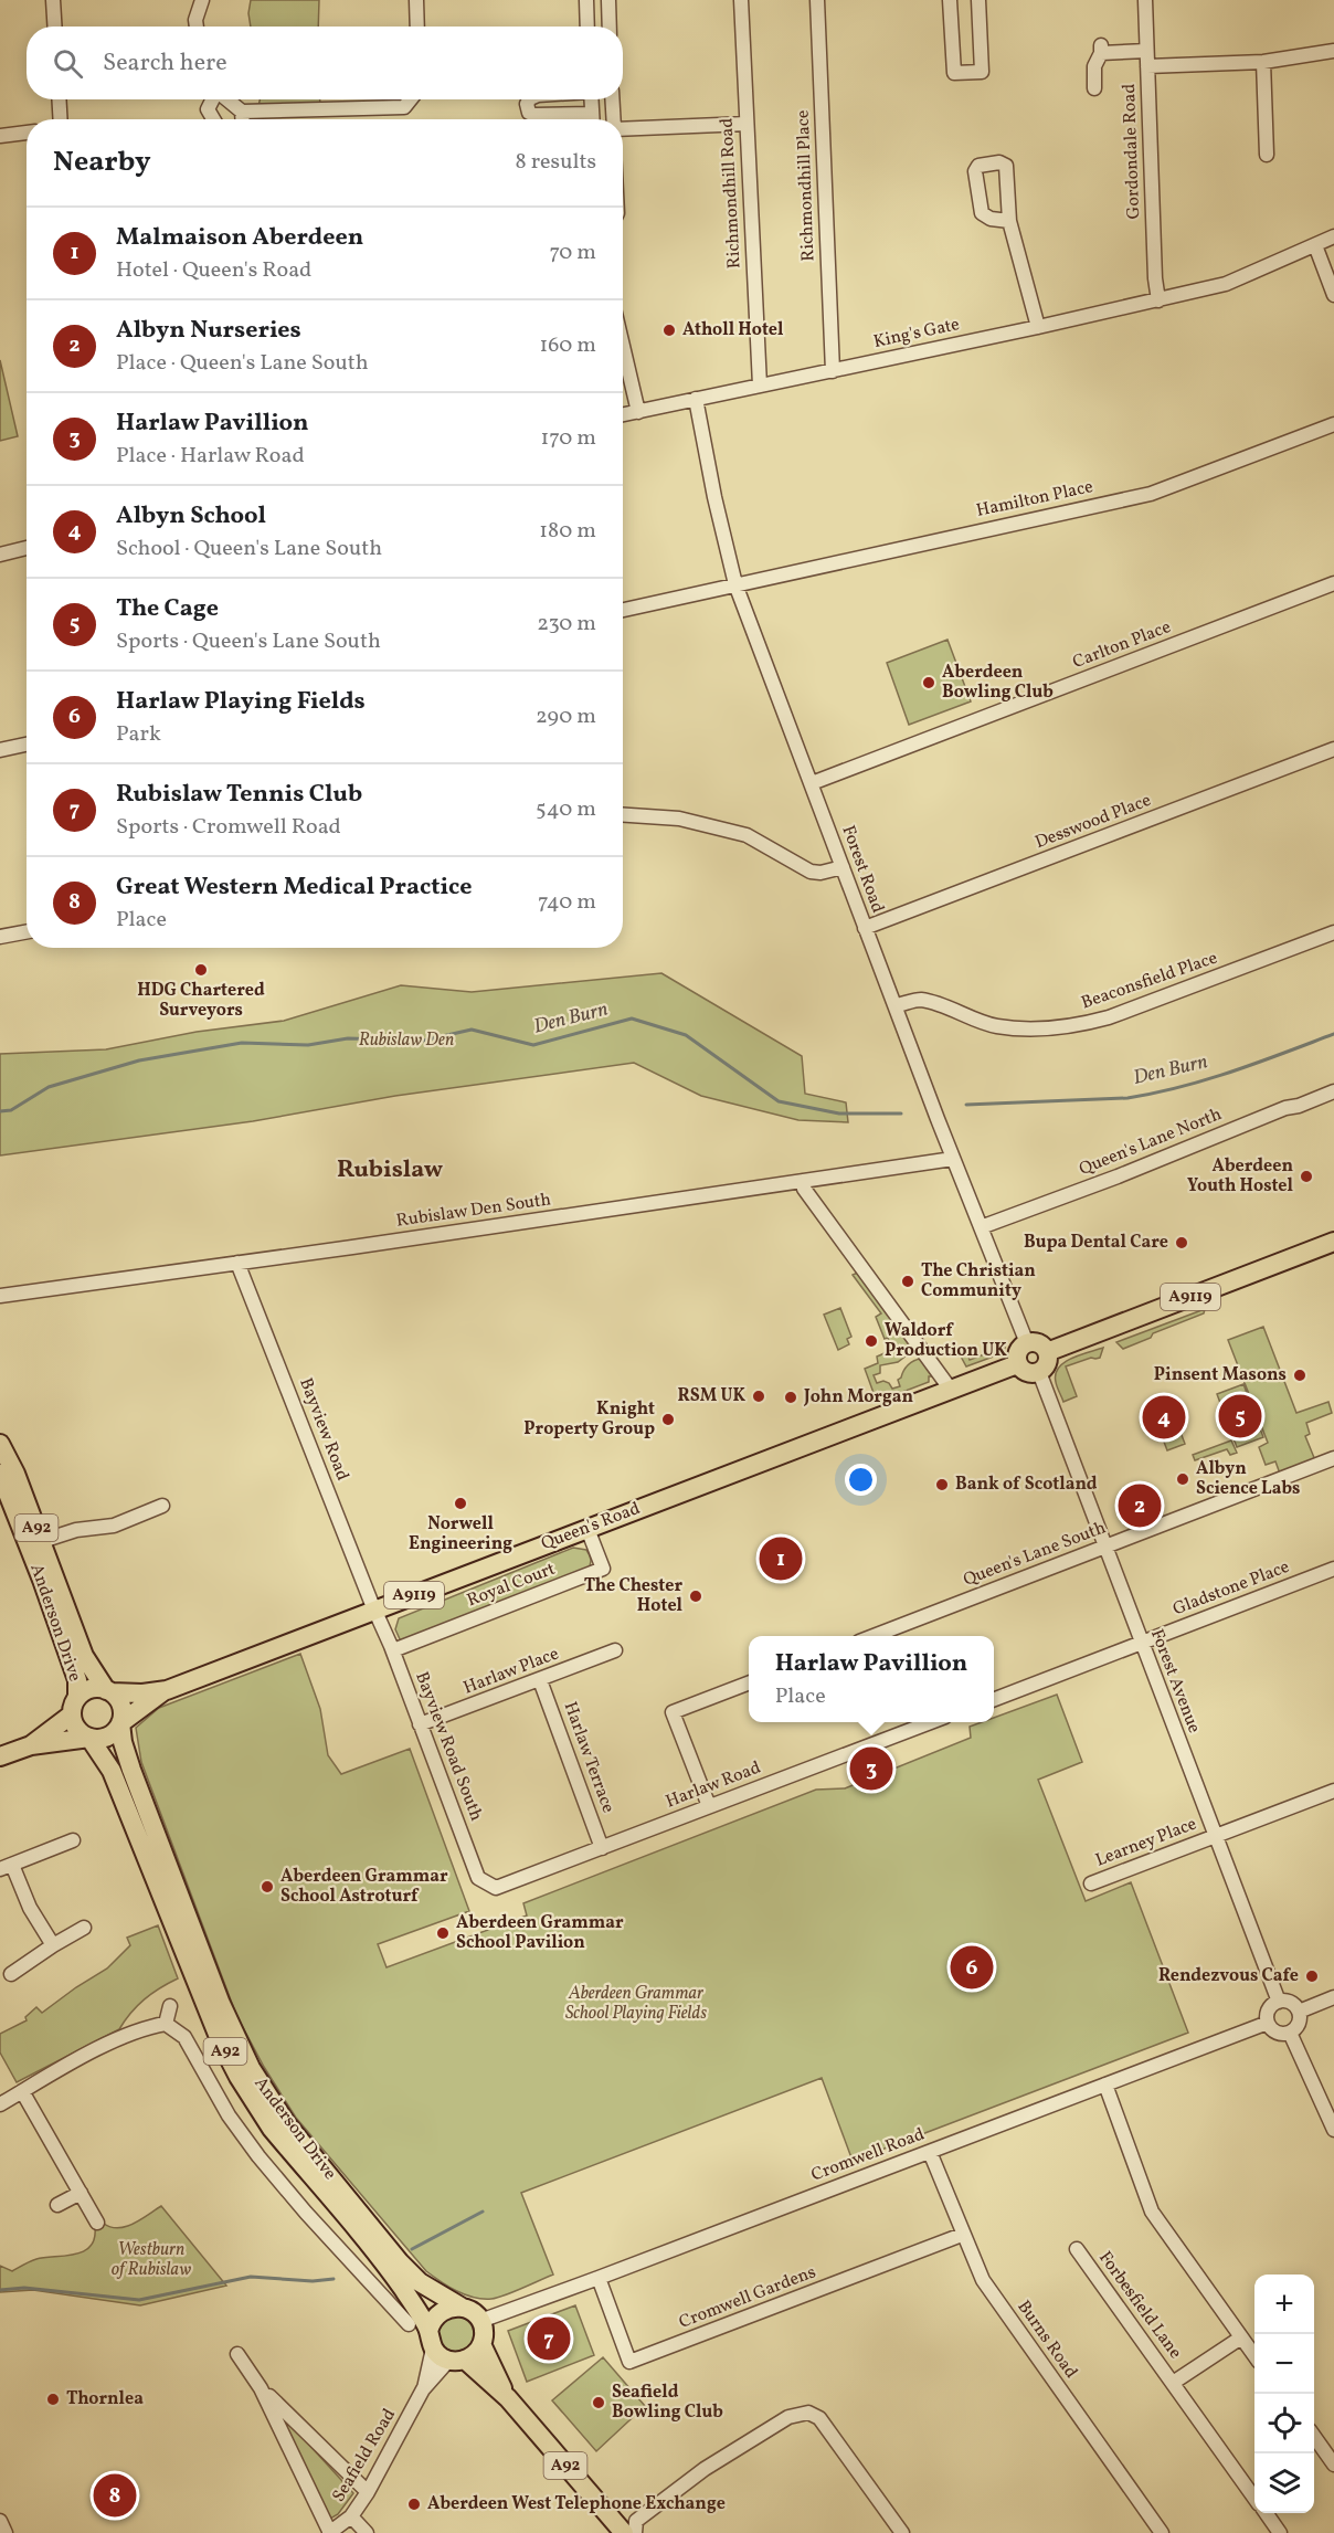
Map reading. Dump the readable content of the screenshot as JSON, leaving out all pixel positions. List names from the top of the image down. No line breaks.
{"streets":{"main road":["A9119","Queen's Road","A92","Anderson Drive"],"street":["Gordondale Road","Richmondhill Place","Richmondhill Road","King's Gate","Hamilton Place","Carlton Place","Desswood Place","Forest Road","Beaconsfield Place","Queen's Lane North","Rubislaw Den South","Bayview Road","Queen's Lane South","Royal Court","Gladstone Place","Harlaw Place","Forest Avenue","Bayview Road South","Harlaw Terrace","Harlaw Road","Learney Place","Cromwell Road","Cromwell Gardens","Forbesfield Lane","Burns Road","Seafield Road"]},"crossings":[["Gordondale Road","King's Gate"],["Richmondhill Place","King's Gate"],["Richmondhill Road","King's Gate"],["King's Gate","Forest Road"],["Hamilton Place","Forest Road"],["Carlton Place","Forest Road"],["Desswood Place","Forest Road"],["Forest Road","Beaconsfield Place"],["Forest Road","Queen's Lane North"],["Forest Road","Rubislaw Den South"],["Forest Road","A9119"],["Forest Road","Queen's Road"],["Forest Road","Forest Avenue"],["Rubislaw Den South","Bayview Road"],["A9119","Queen's Road"],["A9119","Forest Avenue"],["Bayview Road","Queen's Road"],["Bayview Road","Bayview Road South"],["Queen's Road","A92"],["Queen's Road","Royal Court"],["Queen's Road","Anderson Drive"],["Queen's Road","Forest Avenue"],["Queen's Road","Bayview Road South"],["A92","Anderson Drive"],["A92","Cromwell Road"],["A92","Seafield Road"],["Queen's Lane South","Forest Avenue"],["Royal Court","Bayview Road South"],["Gladstone Place","Forest Avenue"],["Anderson Drive","Cromwell Road"],["Anderson Drive","Seafield Road"],["Harlaw Place","Bayview Road South"],["Harlaw Place","Harlaw Terrace"],["Forest Avenue","Learney Place"],["Forest Avenue","Cromwell Road"],["Bayview Road South","Harlaw Road"],["Harlaw Terrace","Harlaw Road"],["Cromwell Road","Cromwell Gardens"],["Cromwell Road","Burns Road"],["Cromwell Road","Seafield Road"],["Cromwell Gardens","Burns Road"]],"districts":["Rubislaw"],"water":["Den Burn"],"parks":["Rubislaw Den","Aberdeen Grammar School Playing Fields","Westburn of Rubislaw"],"places":["Atholl Hotel","Aberdeen Bowling Club","HDG Chartered Surveyors","Aberdeen Youth Hostel","Bupa Dental Care","The Christian Community","Waldorf Production UK","Pinsent Masons","RSM UK","John Morgan","Knight Property Group","Albyn Science Labs","Bank of Scotland","Norwell Engineering","The Chester Hotel","Aberdeen Grammar School Astroturf","Aberdeen Grammar School Pavilion","Rendezvous Cafe","Thornlea","Seafield Bowling Club","Aberdeen West Telephone Exchange"],"page":{"search":"Search here","heading":["Nearby","8 results"],"list":[{"mark":"1","name":"Malmaison Aberdeen","note":"Hotel · Queen's Road","value":"70 m"},{"mark":"2","name":"Albyn Nurseries","note":"Place · Queen's Lane South","value":"160 m"},{"mark":"3","name":"Harlaw Pavillion","note":"Place · Harlaw Road","value":"170 m"},{"mark":"4","name":"Albyn School","note":"School · Queen's Lane South","value":"180 m"},{"mark":"5","name":"The Cage","note":"Sports · Queen's Lane South","value":"230 m"},{"mark":"6","name":"Harlaw Playing Fields","note":"Park","value":"290 m"},{"mark":"7","name":"Rubislaw Tennis Club","note":"Sports · Cromwell Road","value":"540 m"},{"mark":"8","name":"Great Western Medical Practice","note":"Place","value":"740 m"}],"pins":["5","4","2","1","3","6","7","8"],"popup":["Harlaw Pavillion","Place"],"map_buttons":["+","−"]}}
